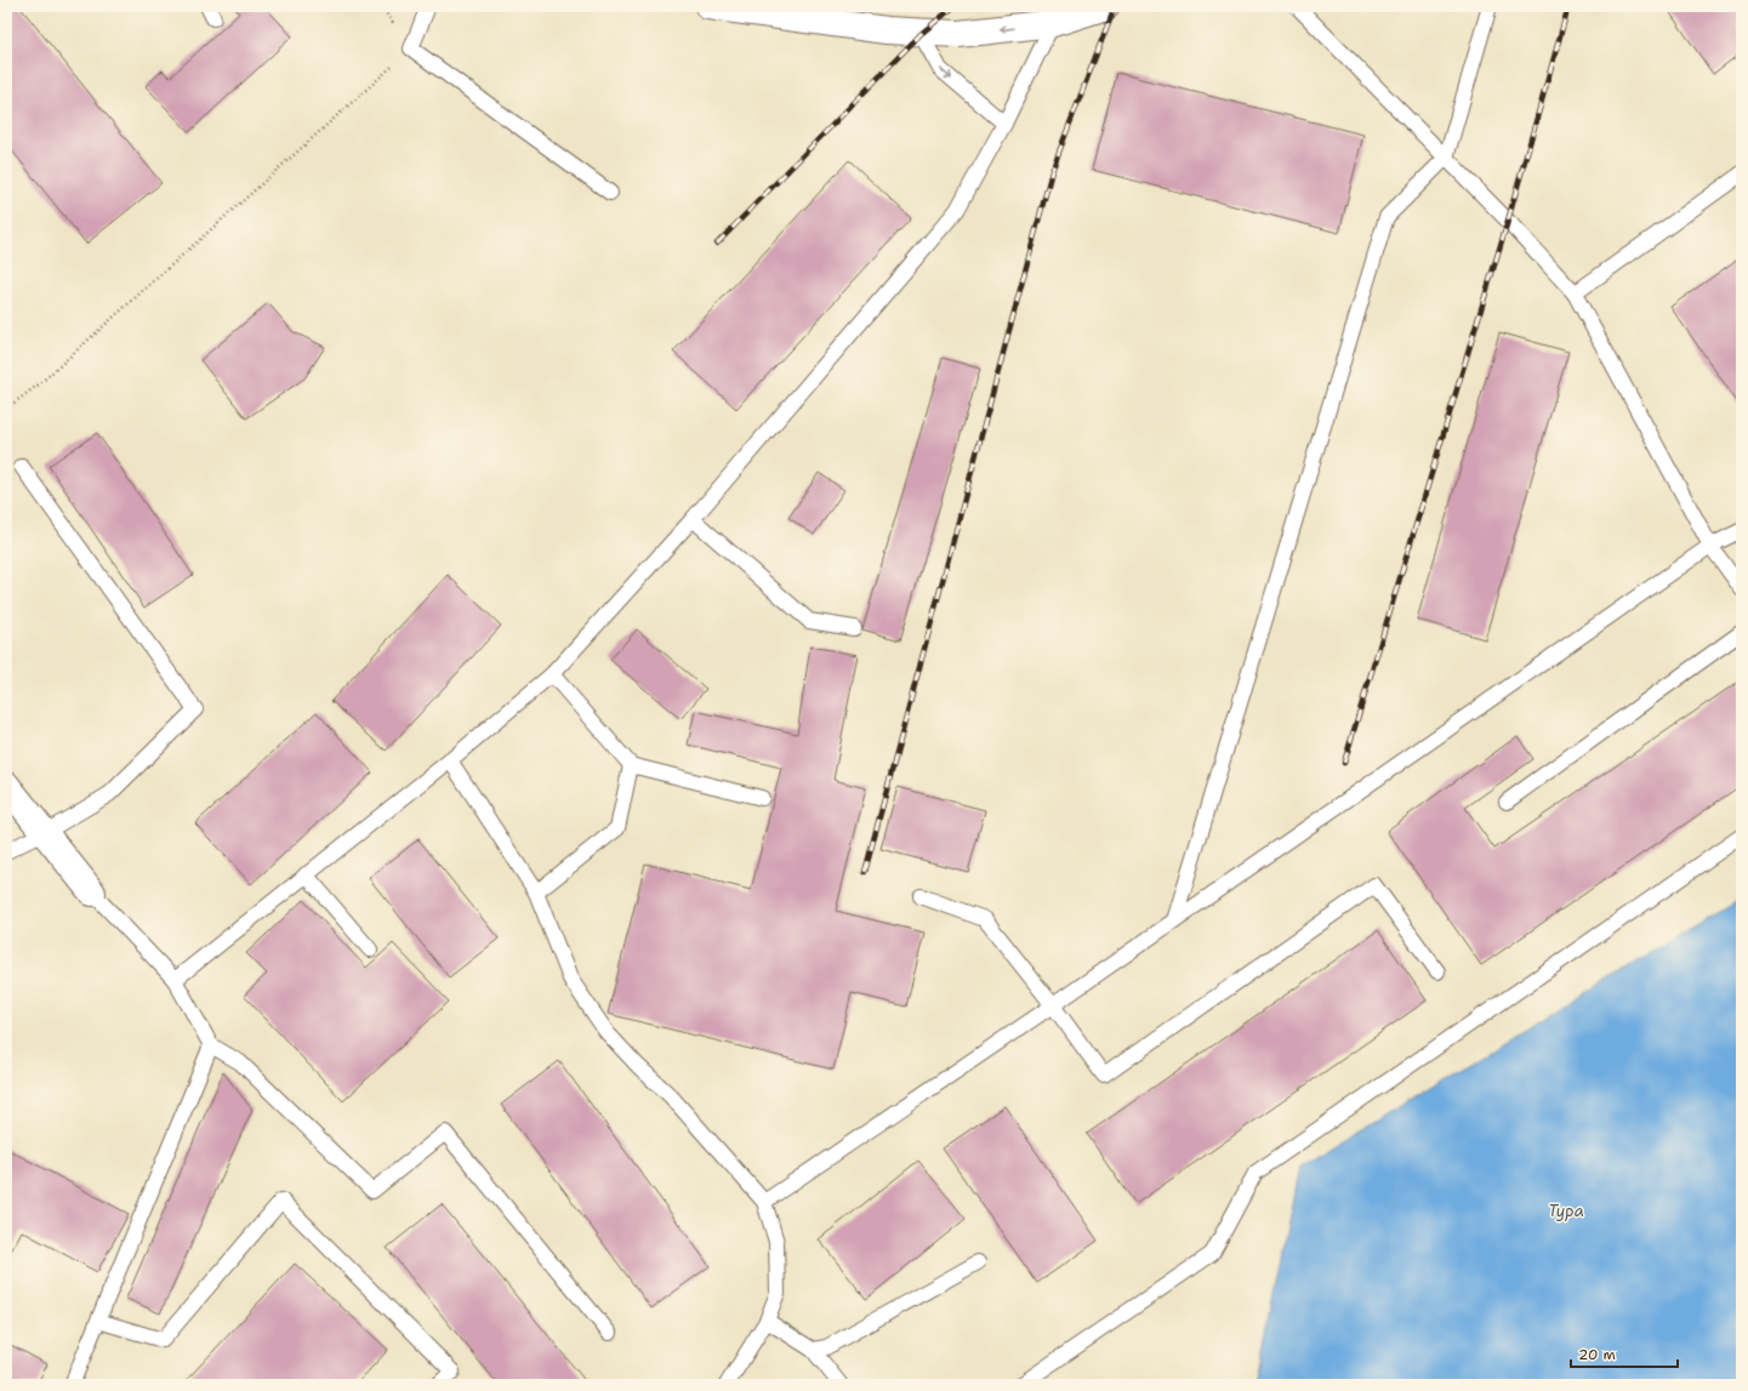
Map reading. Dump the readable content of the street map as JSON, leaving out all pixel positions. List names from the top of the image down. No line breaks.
{"water":["Тура"],"scale_bar":"20 m"}
